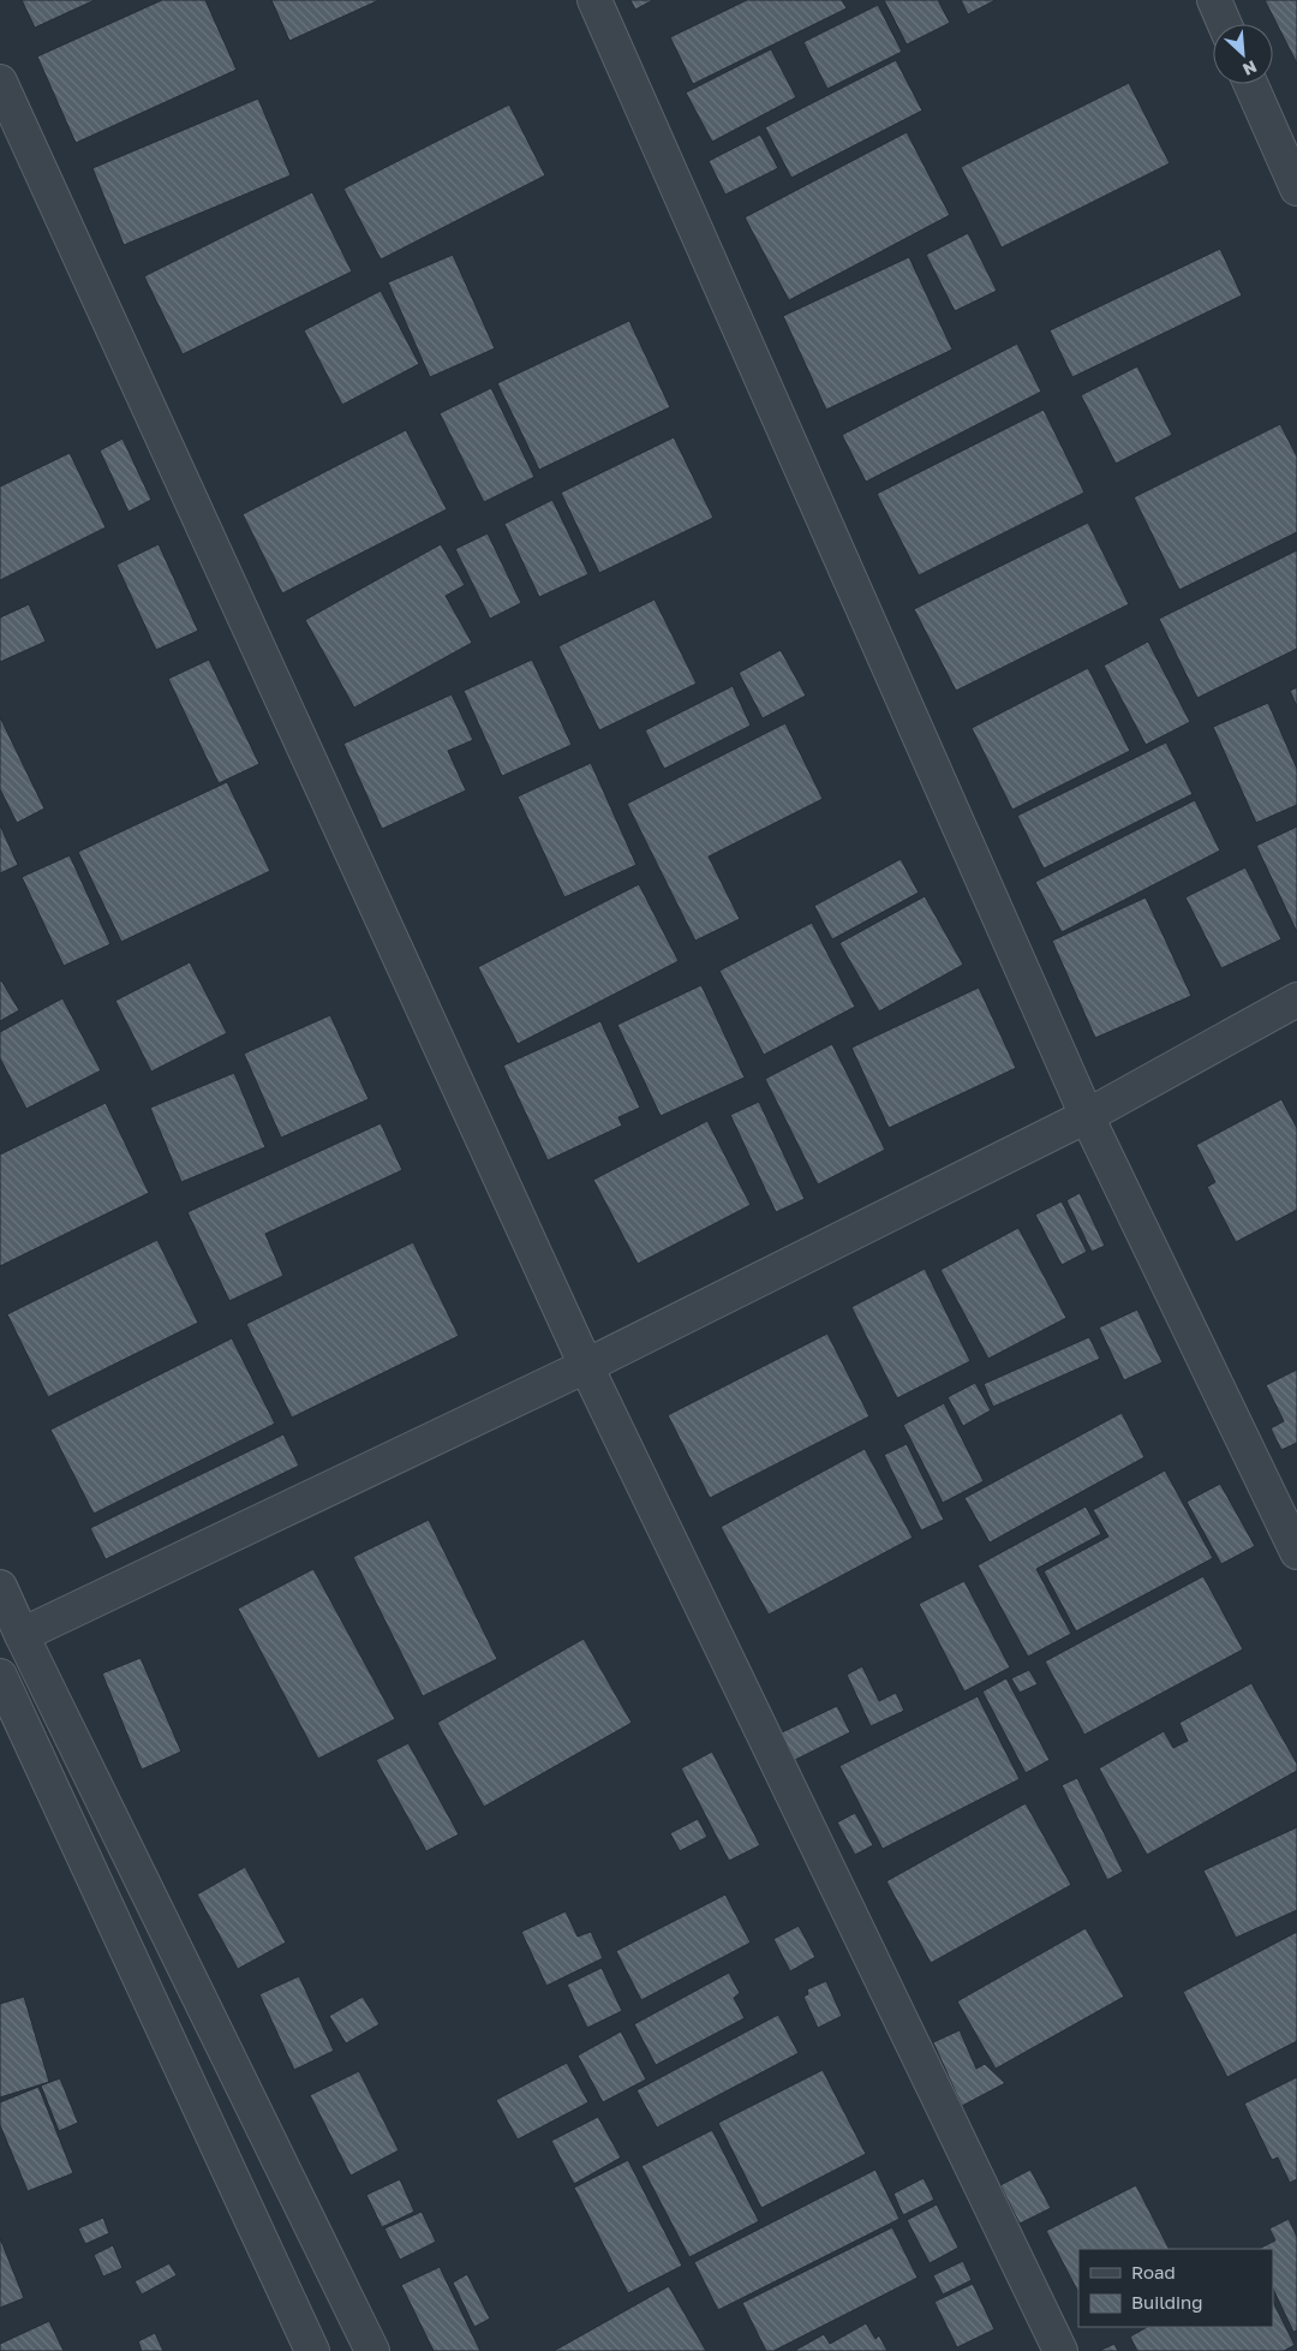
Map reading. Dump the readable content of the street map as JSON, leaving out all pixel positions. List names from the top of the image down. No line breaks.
{"legend":["Road","Building"],"north":"bottom right"}
